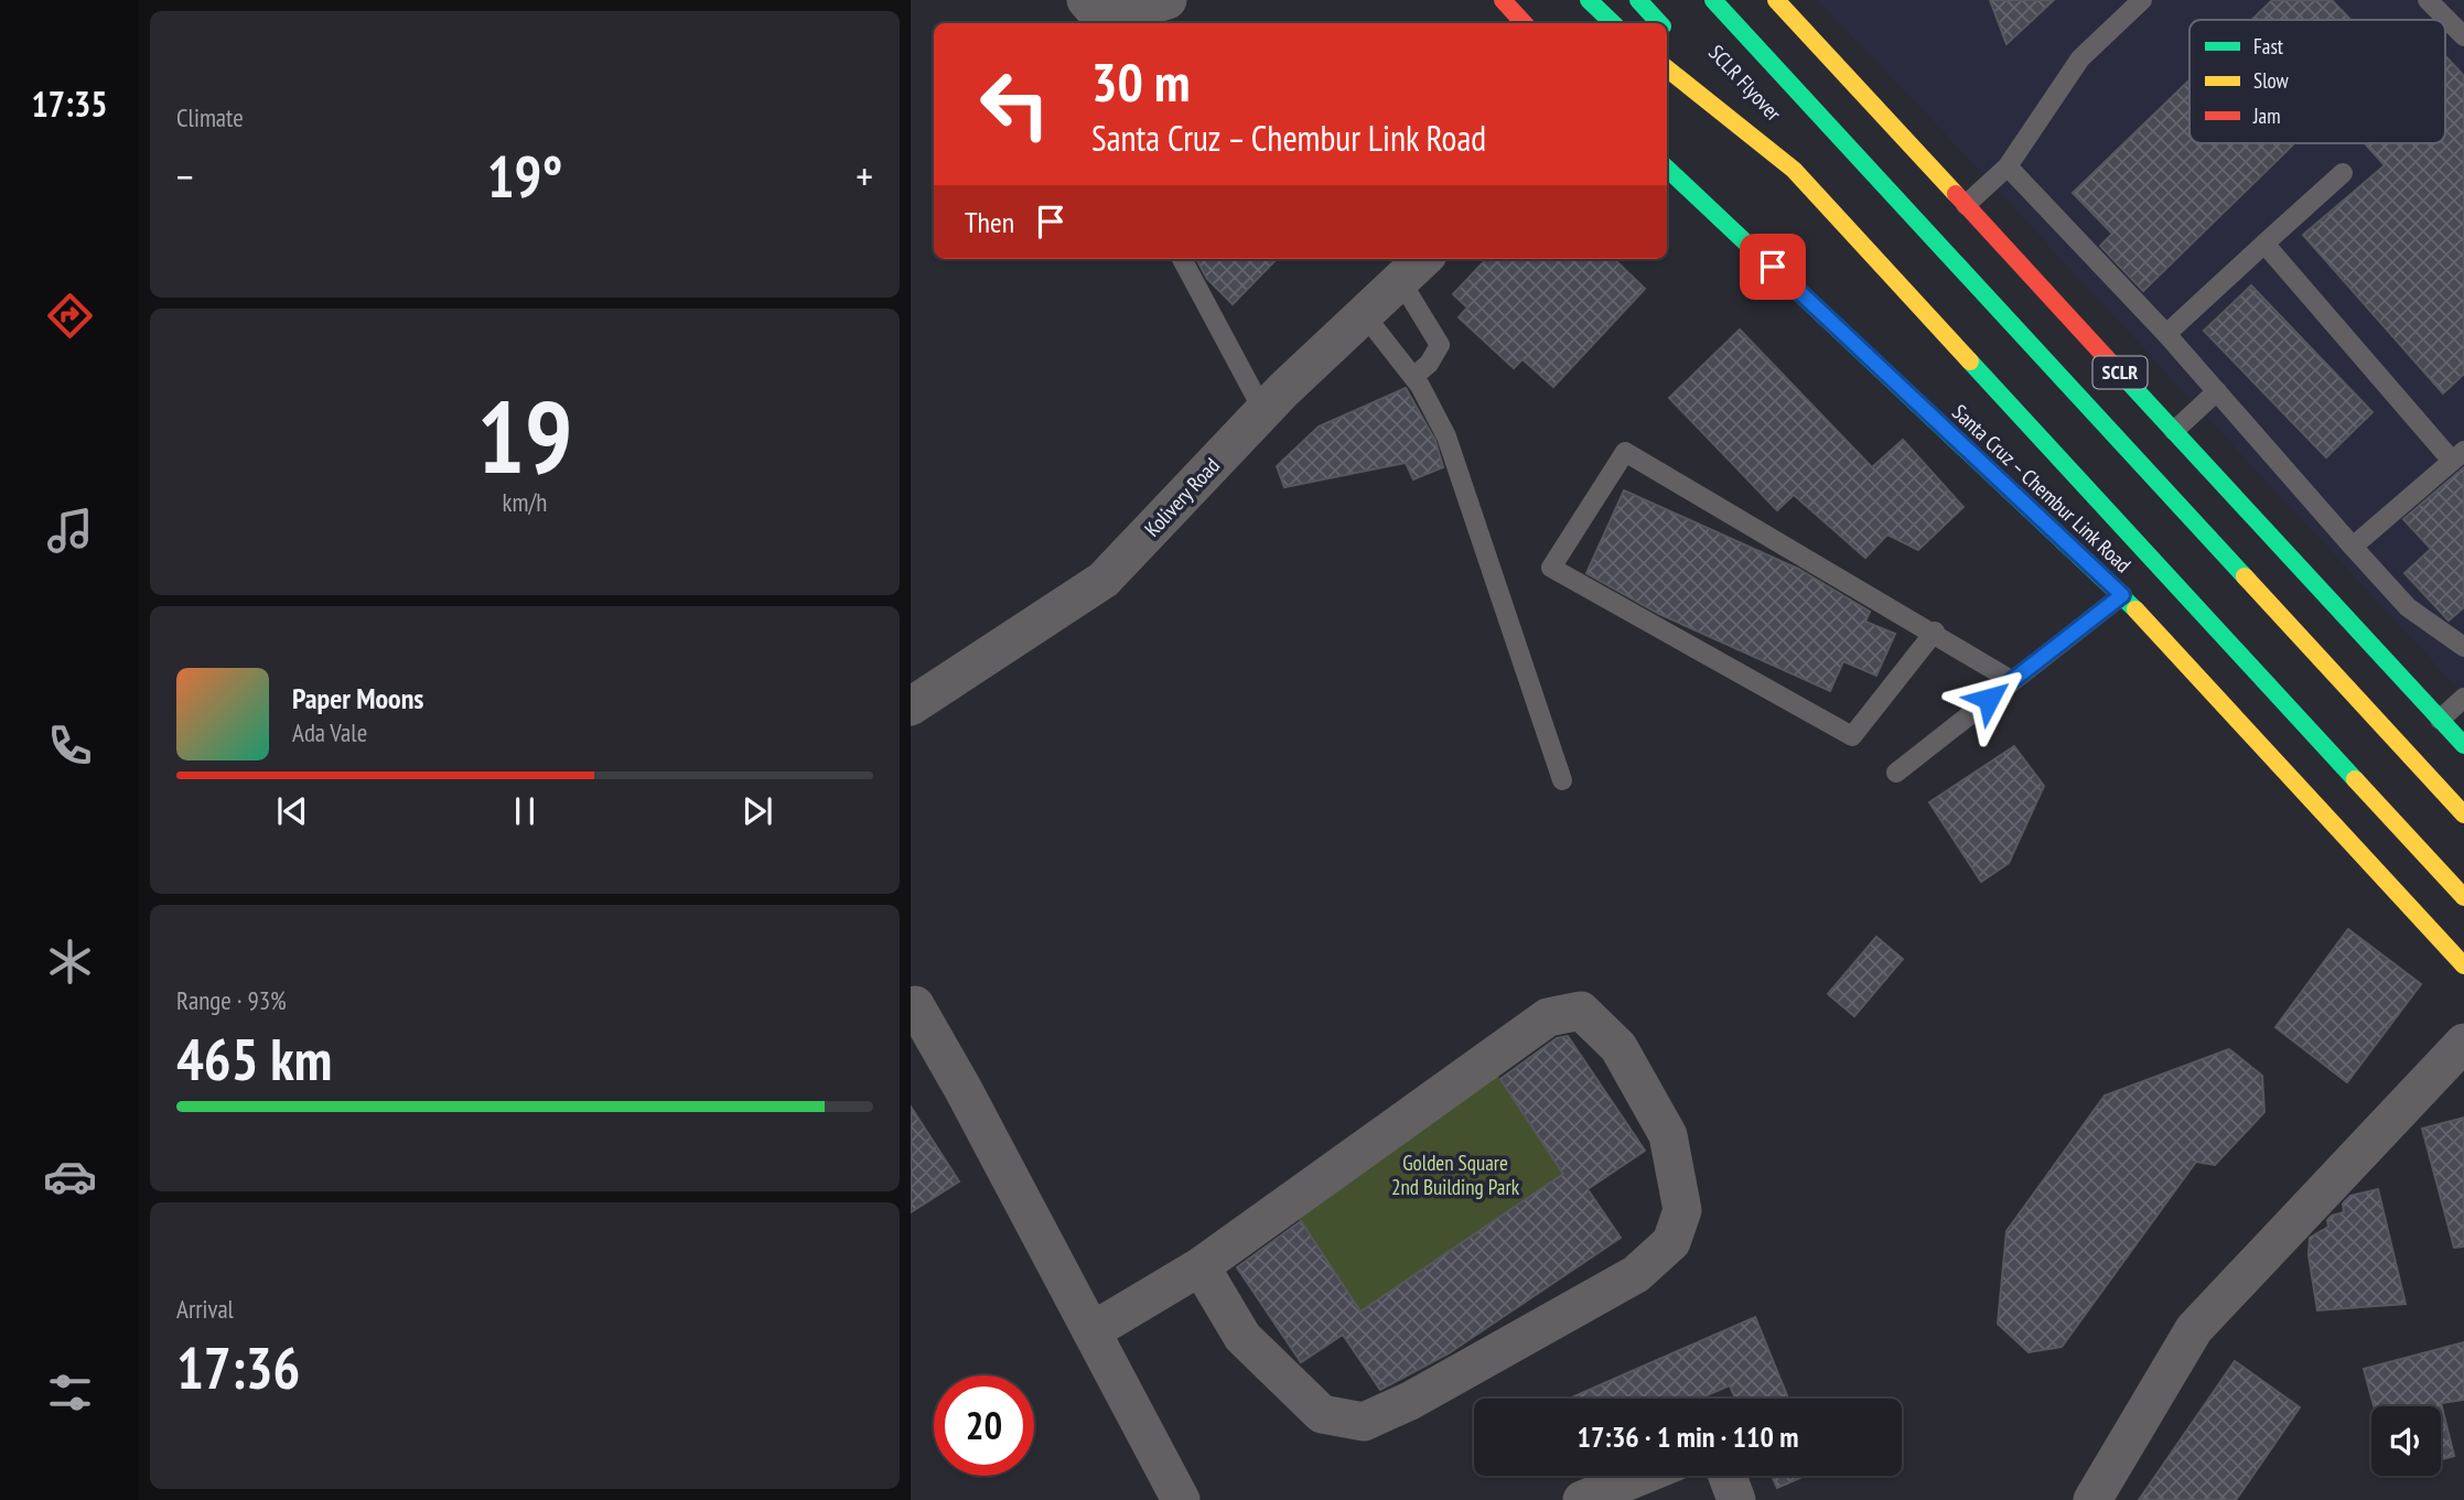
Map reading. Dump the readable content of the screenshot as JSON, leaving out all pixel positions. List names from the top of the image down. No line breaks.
{"streets":{"highway":["SCLR Flyover","SCLR","Santa Cruz – Chembur Link Road"],"street":["Kolivery Road"]},"parks":["Golden Square 2nd Building Park"],"legend":["Fast","Slow","Jam"],"page":{"tabs":"17:35","tile":["Climate",["19","km/h"],["Range · 93%","465 km"],["Arrival","17:36"]],"turn":["30 m","Santa Cruz – Chembur Link Road"],"heat":["−","19°","+"],"then":"Then","song":["Paper Moons","Ada Vale"],"limit":"20","trip":"17:36 · 1 min · 110 m"}}
